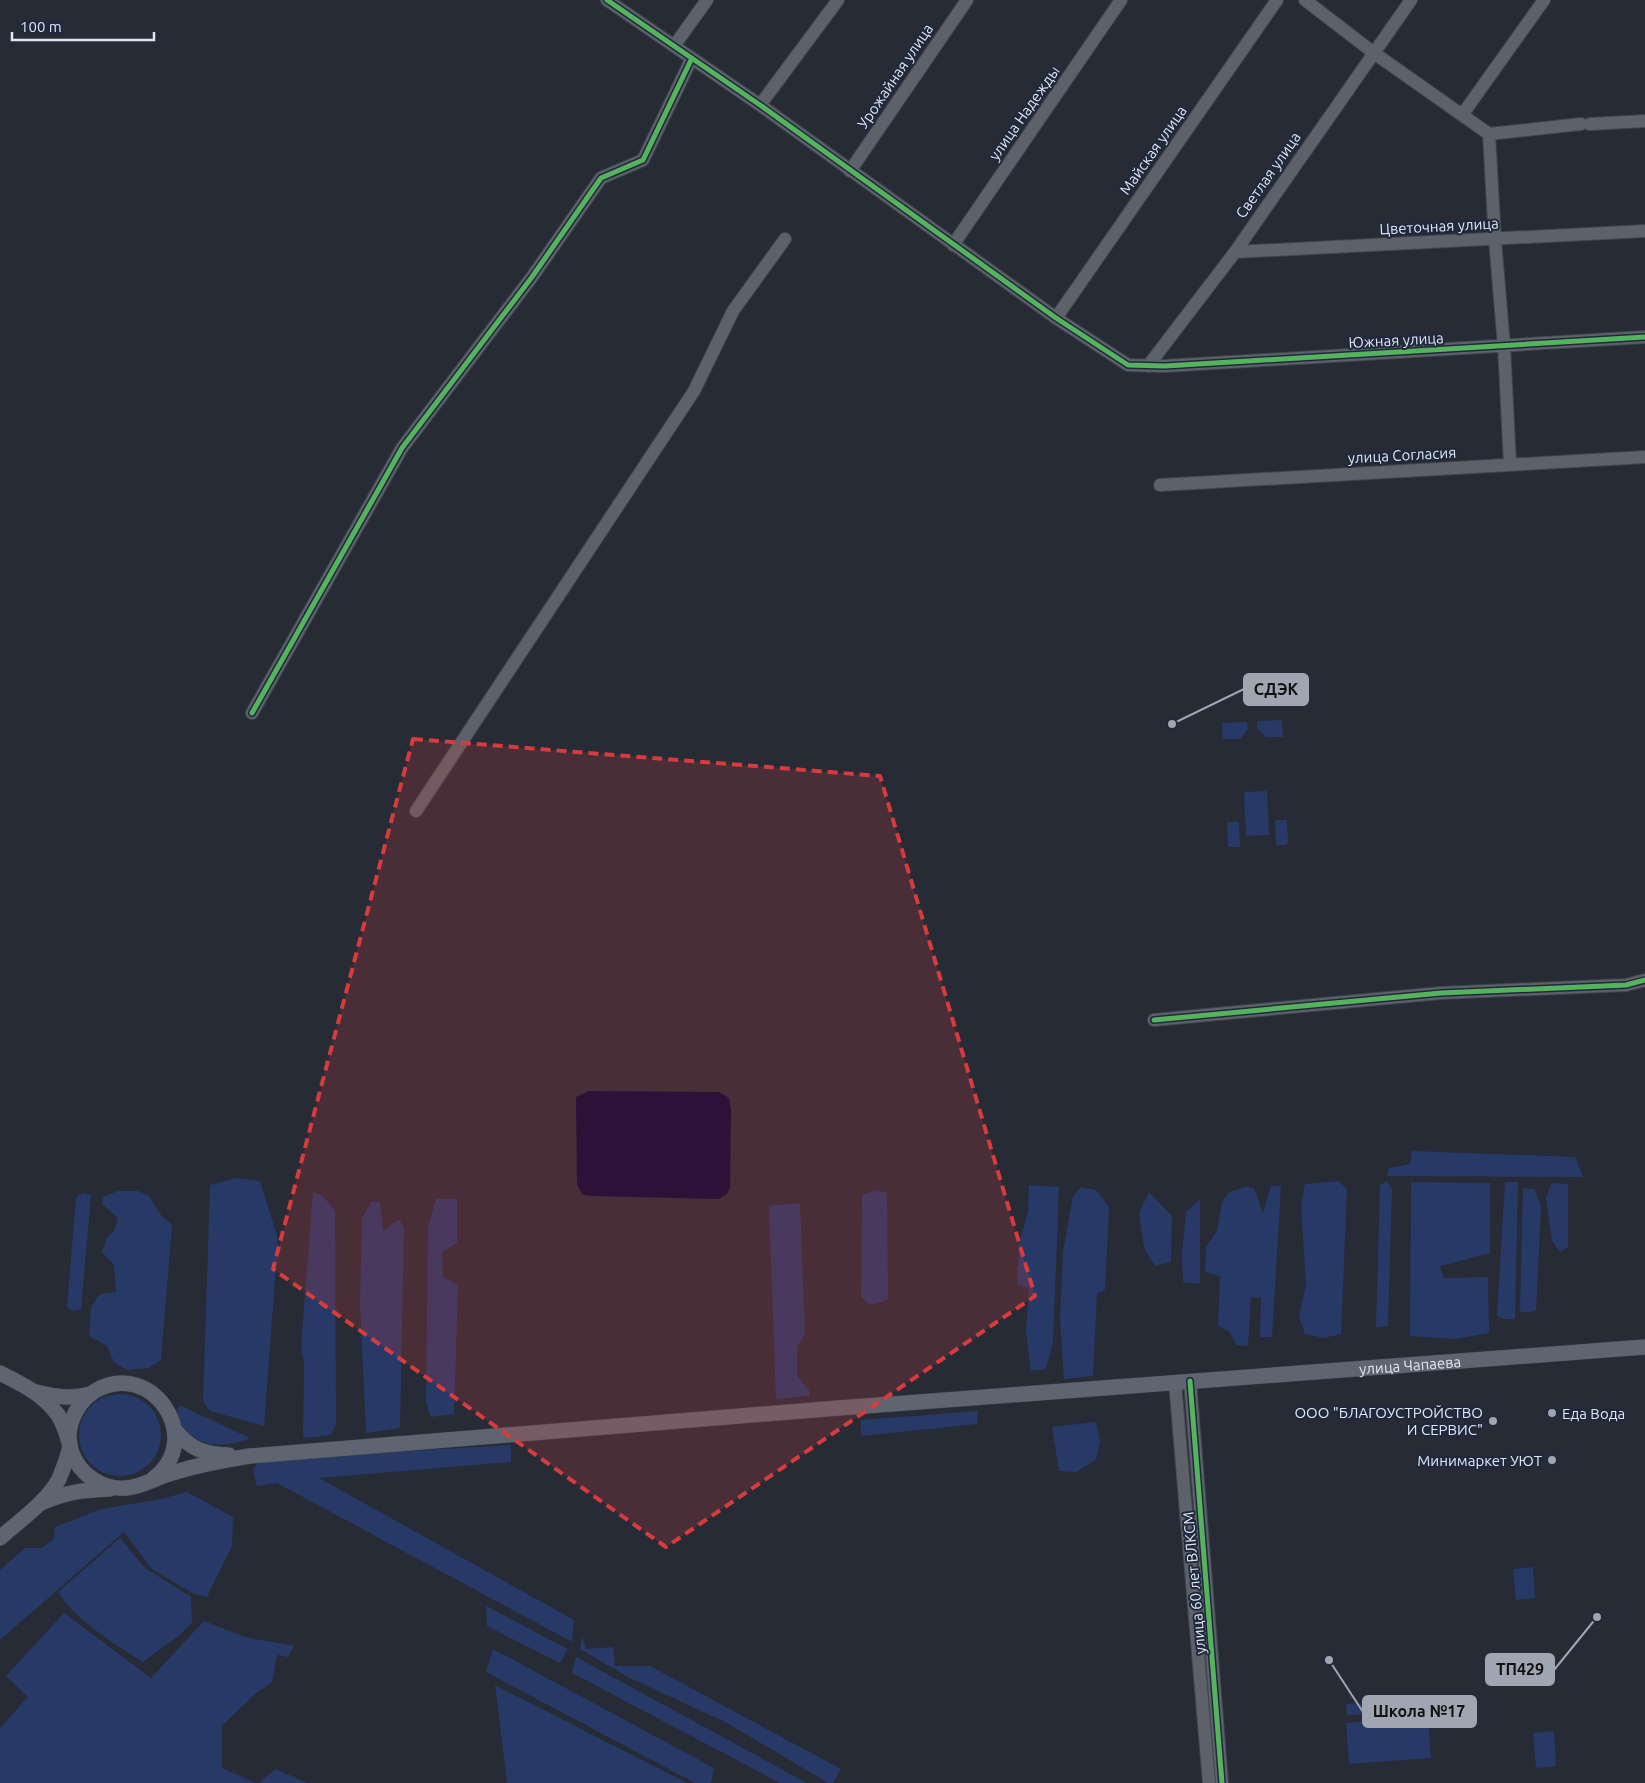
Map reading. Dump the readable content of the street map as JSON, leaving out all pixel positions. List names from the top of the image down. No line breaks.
{"streets":{"main road":["улица Чапаева"],"street":["Урожайная улица","улица Надежды","Майская улица","Светлая улица","Цветочная улица","Южная улица","улица Согласия","улица 60 лет ВЛКСМ"]},"crossings":[["Урожайная улица","Южная улица"],["улица Надежды","Южная улица"],["Майская улица","Южная улица"],["Светлая улица","Цветочная улица"],["Светлая улица","Южная улица"],["улица Чапаева","улица 60 лет ВЛКСМ"]],"places":["СДЭК","Еда Вода","ООО \"БЛАГОУСТРОЙСТВО И СЕРВИС\"","Минимаркет УЮТ","ТП429","Школа №17"],"scale_bar":"100 m"}
